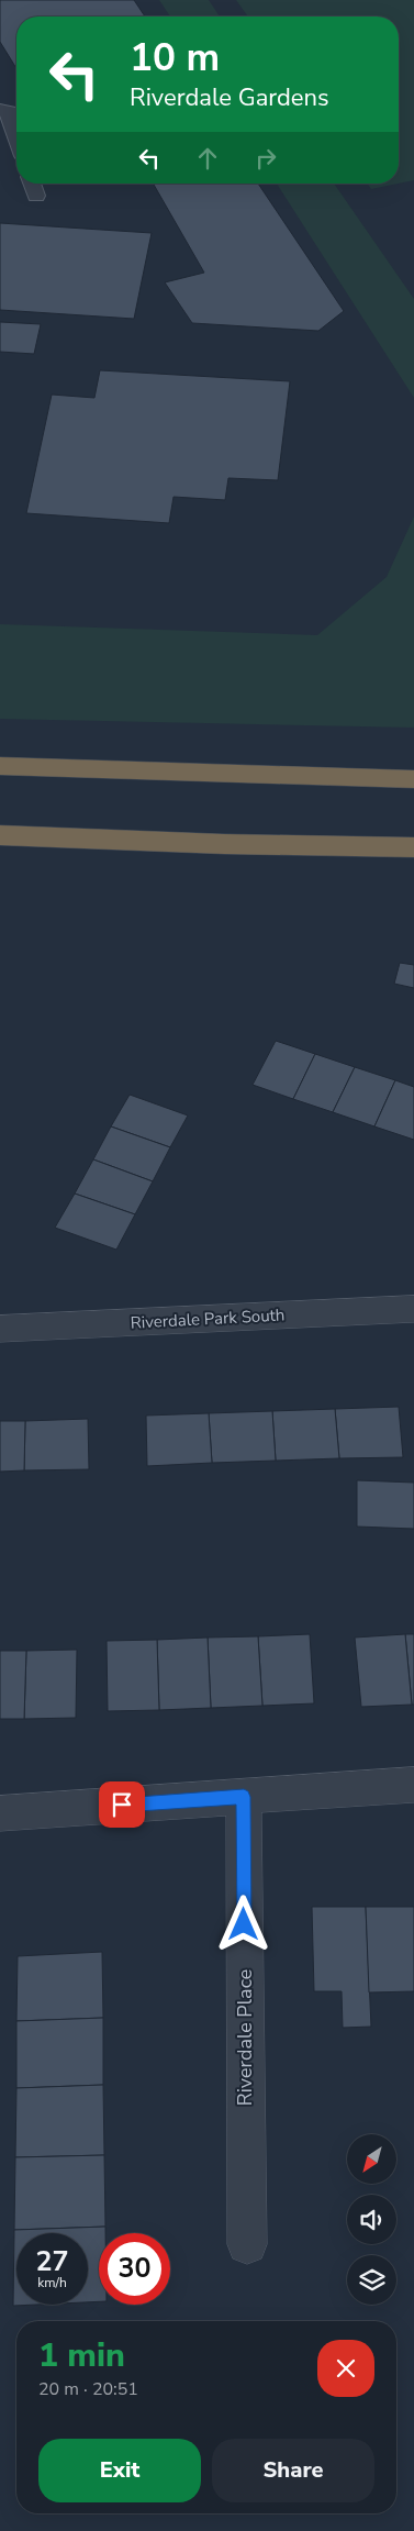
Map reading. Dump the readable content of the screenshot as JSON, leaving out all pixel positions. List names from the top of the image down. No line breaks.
{"streets":{"street":["Riverdale Park South","Riverdale Place"]},"north":"bottom left","page":{"turn":["10 m","Riverdale Gardens"],"speed":"27 km/h","limit":"30","heading":["1 min","20 m · 20:51"],"buttons":["Exit","Share"]}}
